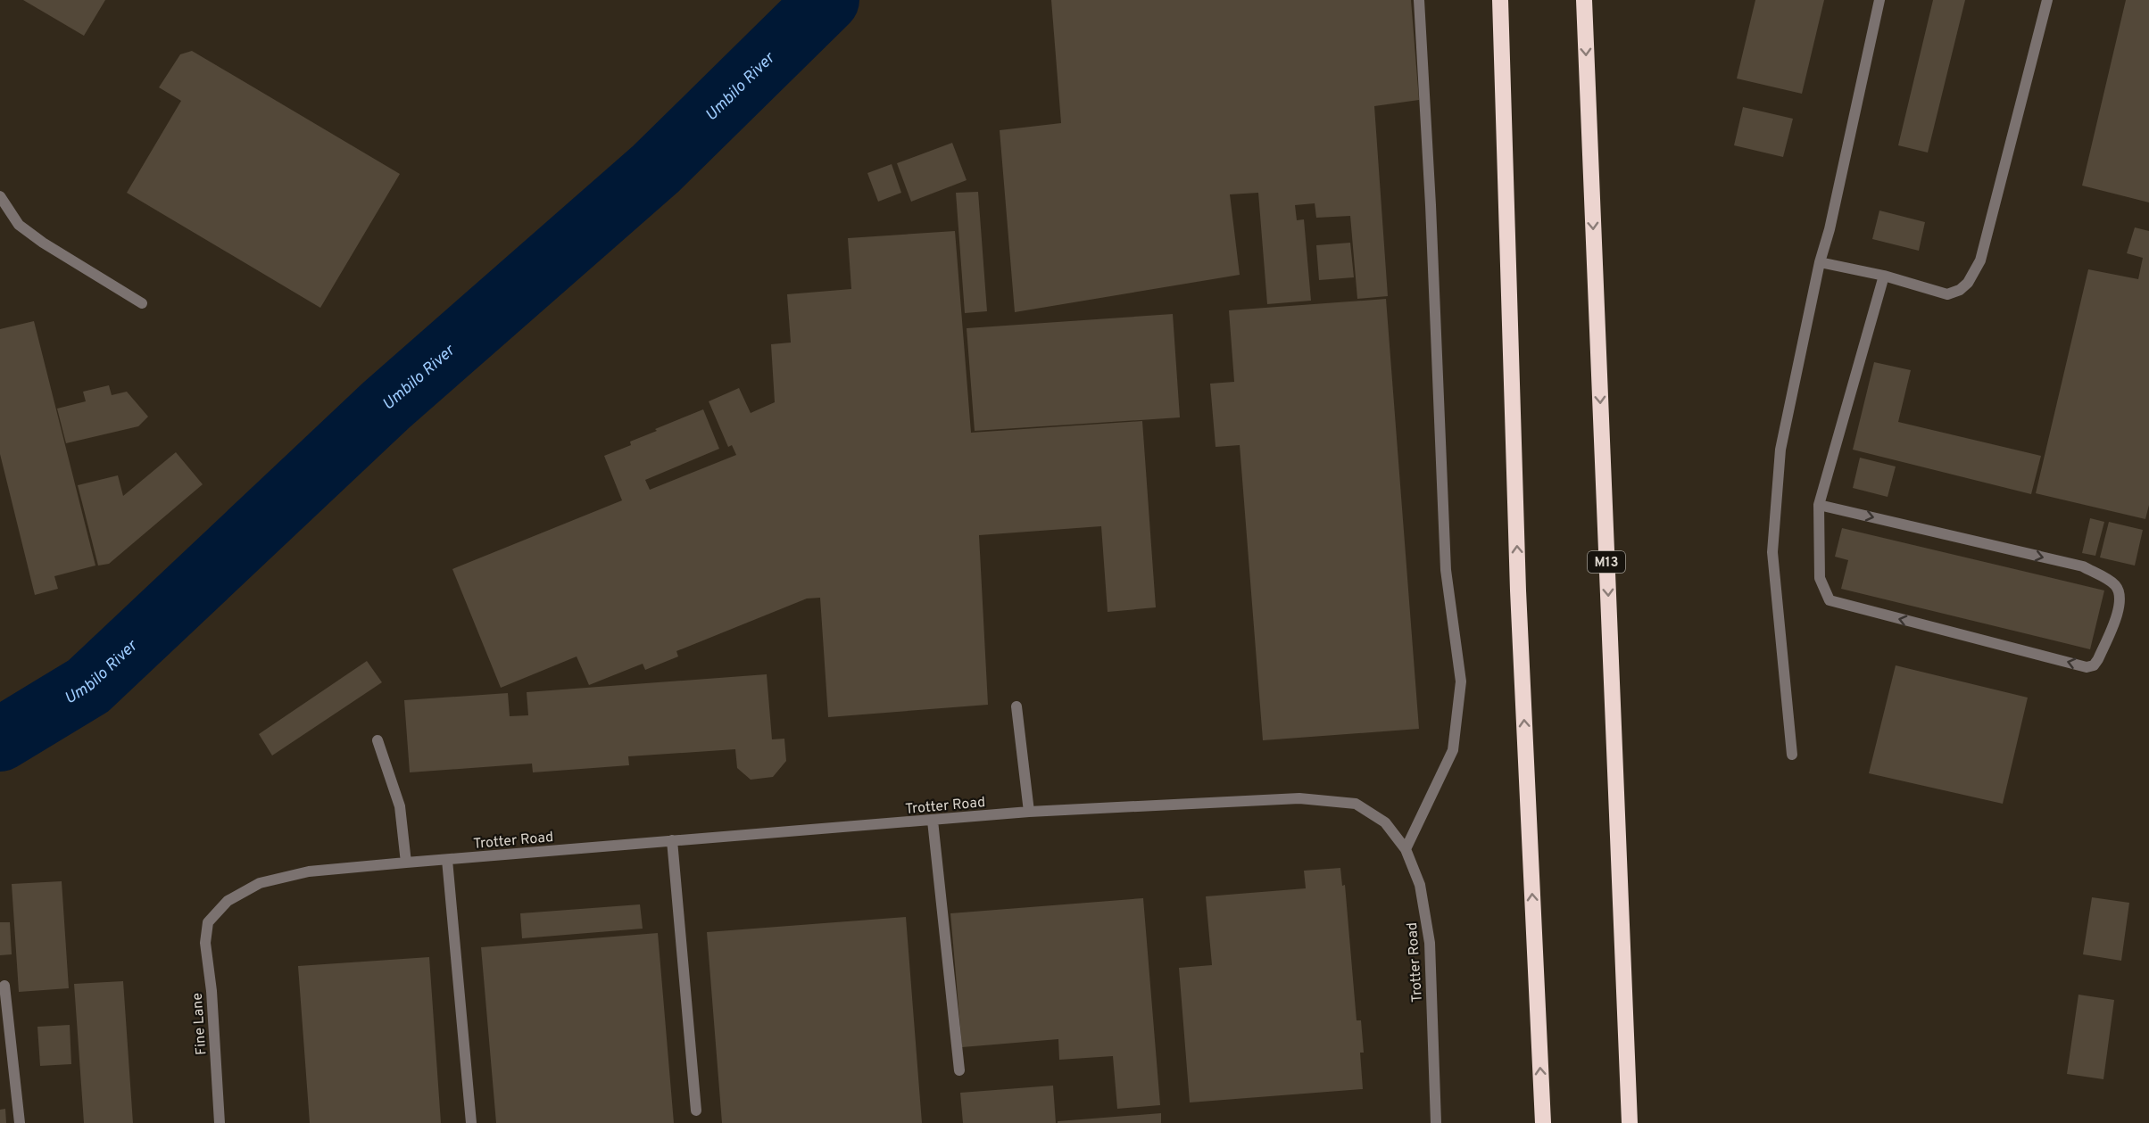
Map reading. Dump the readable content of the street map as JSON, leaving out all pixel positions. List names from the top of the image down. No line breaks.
{"streets":{"highway":["M13"],"street":["Trotter Road","Fine Lane"]},"crossings":[["Trotter Road","Fine Lane"]],"water":["Umbilo River"]}
